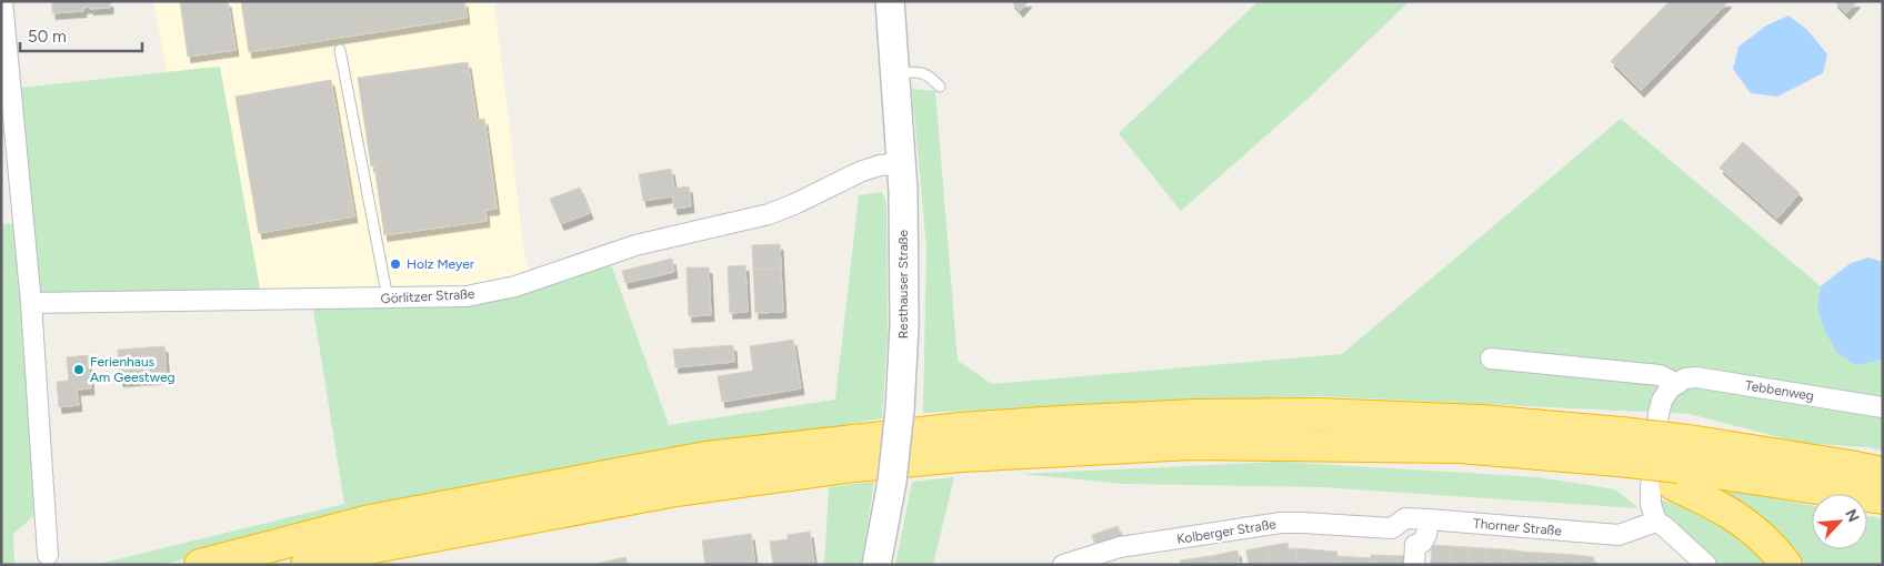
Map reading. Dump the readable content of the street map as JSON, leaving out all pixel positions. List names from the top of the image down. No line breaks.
{"streets":{"street":["Resthauser Straße","Görlitzer Straße","Tebbenweg","Thorner Straße","Kolberger Straße"]},"crossings":[["Resthauser Straße","Görlitzer Straße"],["Thorner Straße","Kolberger Straße"]],"places":["Holz Meyer","Ferienhaus Am Geestweg"],"scale_bar":"50 m","north":"top right"}
